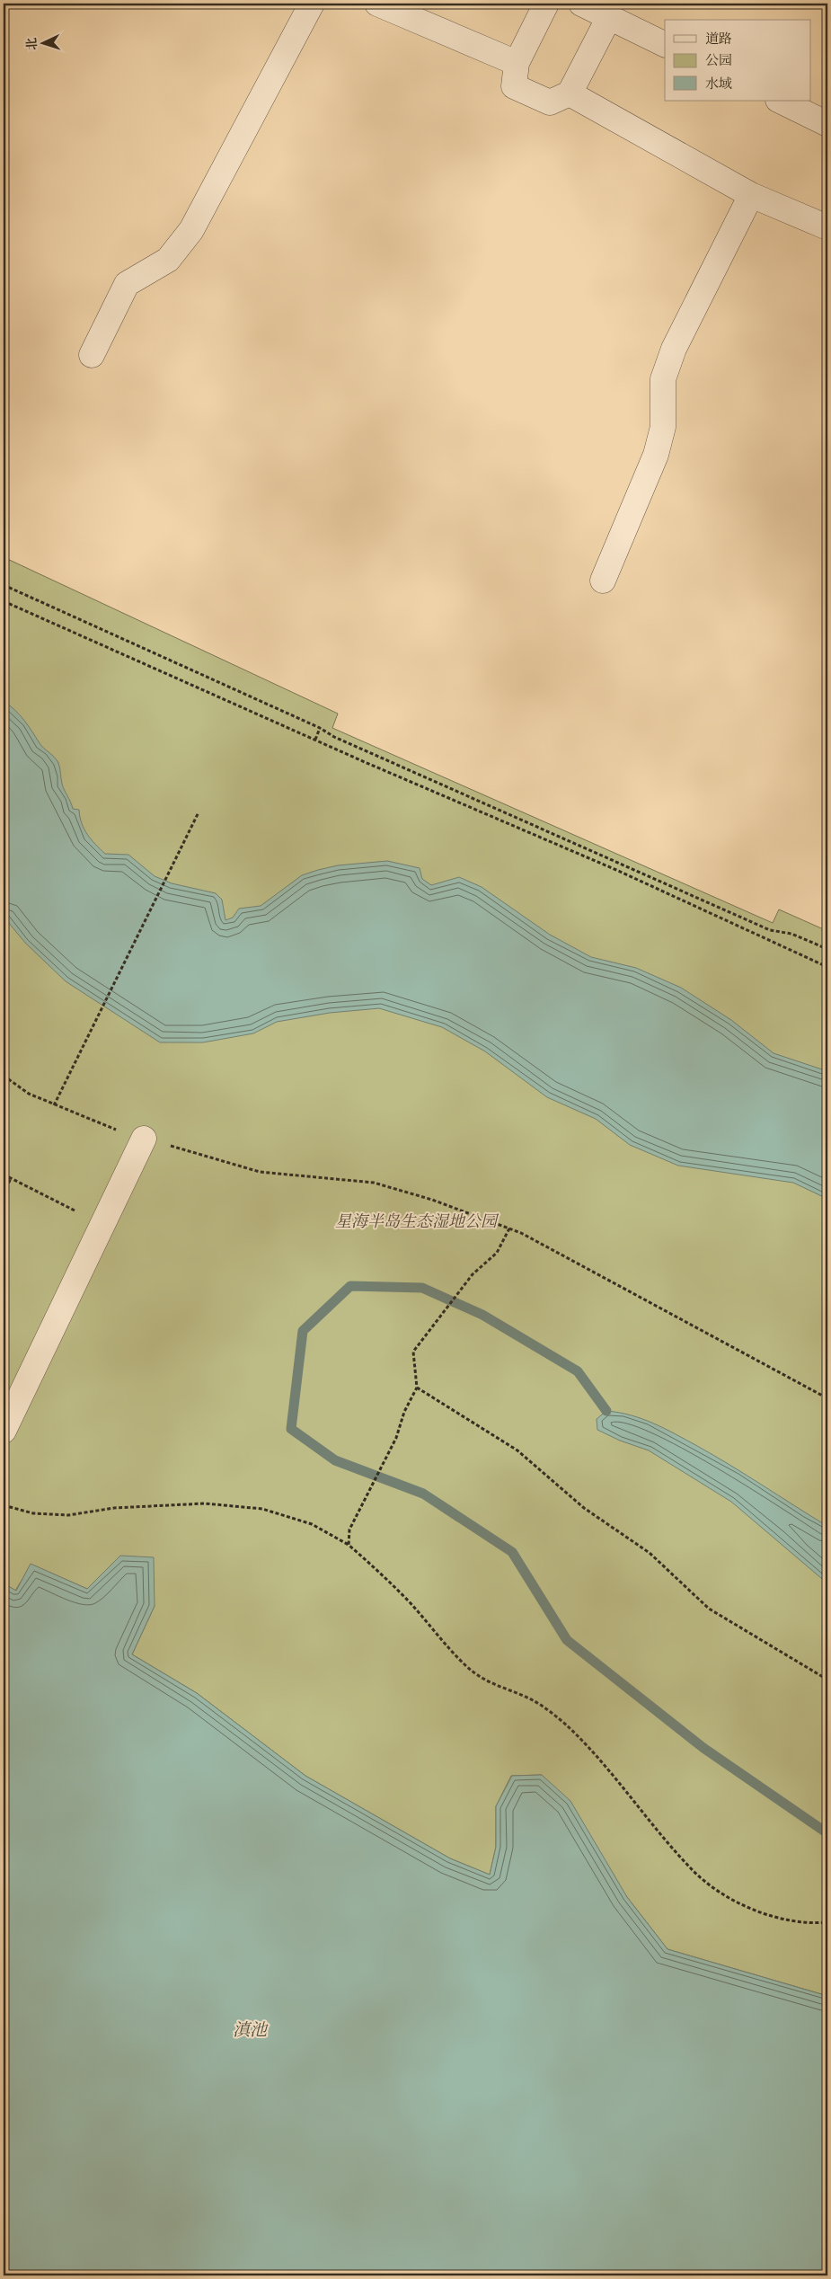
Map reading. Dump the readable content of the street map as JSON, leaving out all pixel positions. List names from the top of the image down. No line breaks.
{"water":["滇池"],"parks":["星海半岛生态湿地公园"],"legend":["道路","公园","水域"],"north":"left"}
